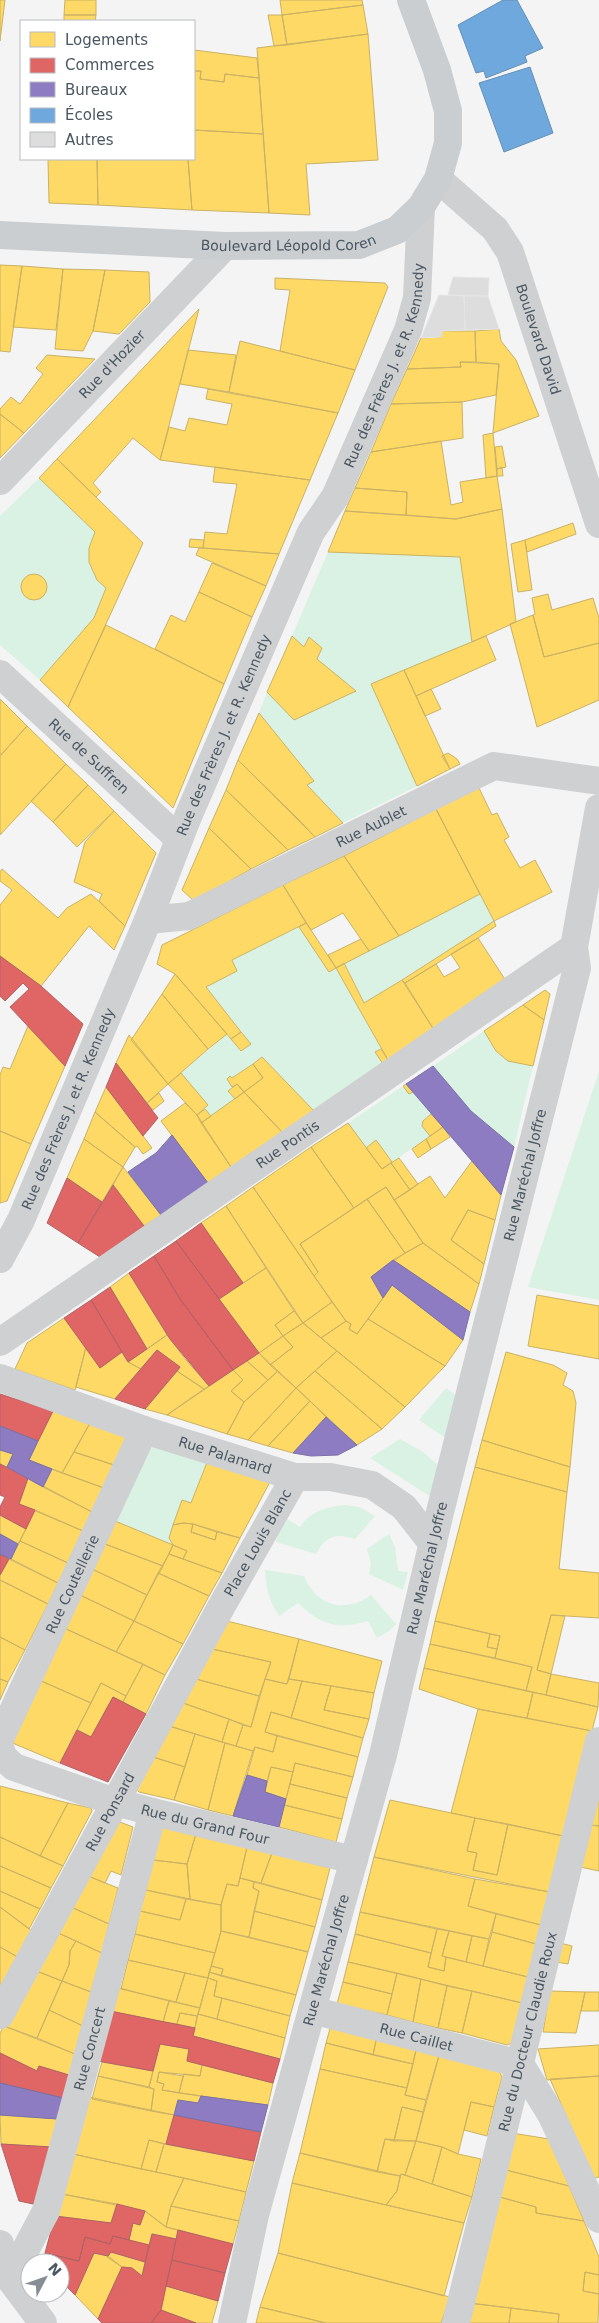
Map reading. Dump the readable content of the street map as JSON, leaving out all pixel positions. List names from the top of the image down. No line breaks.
{"streets":{"main road":["Boulevard Léopold Coren"],"street":["Boulevard David","Rue d'Hozier","Rue des Frères J. et R. Kennedy","Rue de Suffren","Rue Aublet","Rue Pontis","Rue Maréchal Joffre","Rue Palamard","Place Louis Blanc","Rue Coutellerie","Rue Ponsard","Rue du Grand Four","Rue du Docteur Claudie Roux","Rue Caillet","Rue Concert"]},"crossings":[["Boulevard Léopold Coren","Boulevard David"],["Boulevard Léopold Coren","Rue d'Hozier"],["Boulevard Léopold Coren","Rue des Frères J. et R. Kennedy"],["Rue des Frères J. et R. Kennedy","Rue de Suffren"],["Rue des Frères J. et R. Kennedy","Rue Aublet"],["Rue Pontis","Rue Maréchal Joffre"],["Rue Maréchal Joffre","Rue Palamard"],["Rue Maréchal Joffre","Rue du Grand Four"],["Rue Maréchal Joffre","Rue Caillet"],["Rue Palamard","Place Louis Blanc"],["Rue Palamard","Rue Coutellerie"],["Place Louis Blanc","Rue Ponsard"],["Rue Coutellerie","Rue du Grand Four"],["Rue Ponsard","Rue du Grand Four"],["Rue du Grand Four","Rue Concert"],["Rue du Docteur Claudie Roux","Rue Caillet"]],"legend":["Logements","Commerces","Bureaux","Écoles","Autres"],"north":"top right"}
